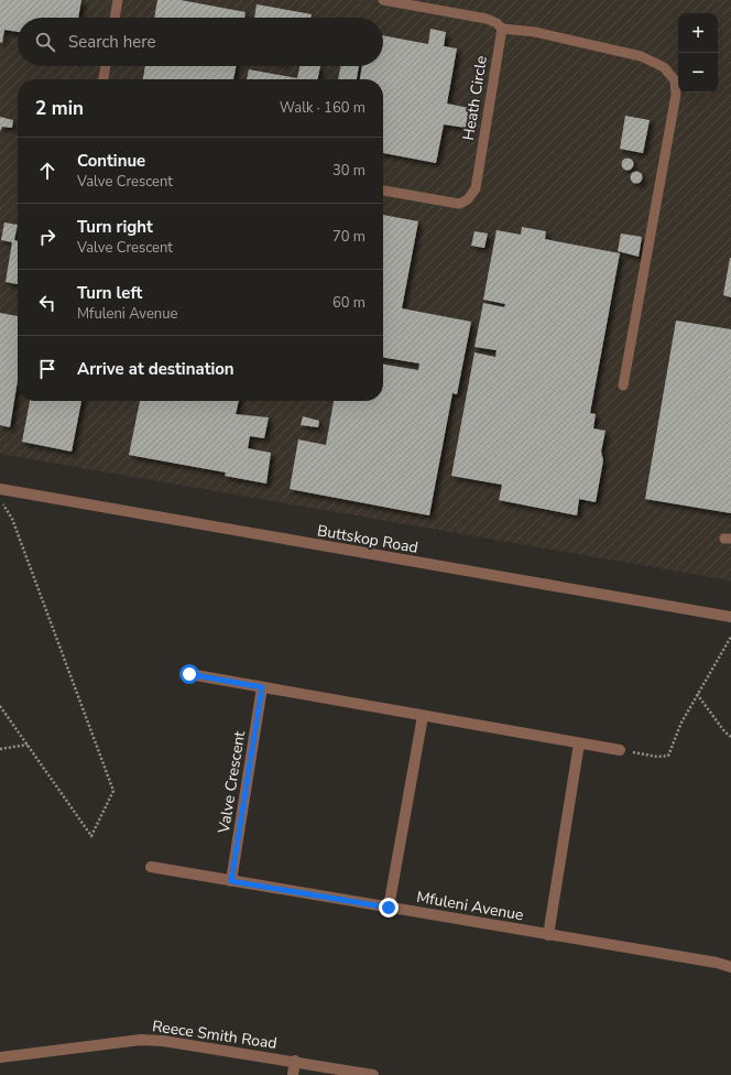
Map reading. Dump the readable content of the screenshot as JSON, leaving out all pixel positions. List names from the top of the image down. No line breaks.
{"streets":{"street":["Buttskop Road","Valve Crescent","Mfuleni Avenue","Reece Smith Road"],"lane":["Heath Circle"]},"crossings":[["Valve Crescent","Mfuleni Avenue"]],"page":{"map_buttons":["+","−"],"search":"Search here","heading":["2 min","Walk · 160 m"],"list":[["Continue","Valve Crescent","30 m"],["Turn right","Valve Crescent","70 m"],["Turn left","Mfuleni Avenue","60 m"],"Arrive at destination"]}}
